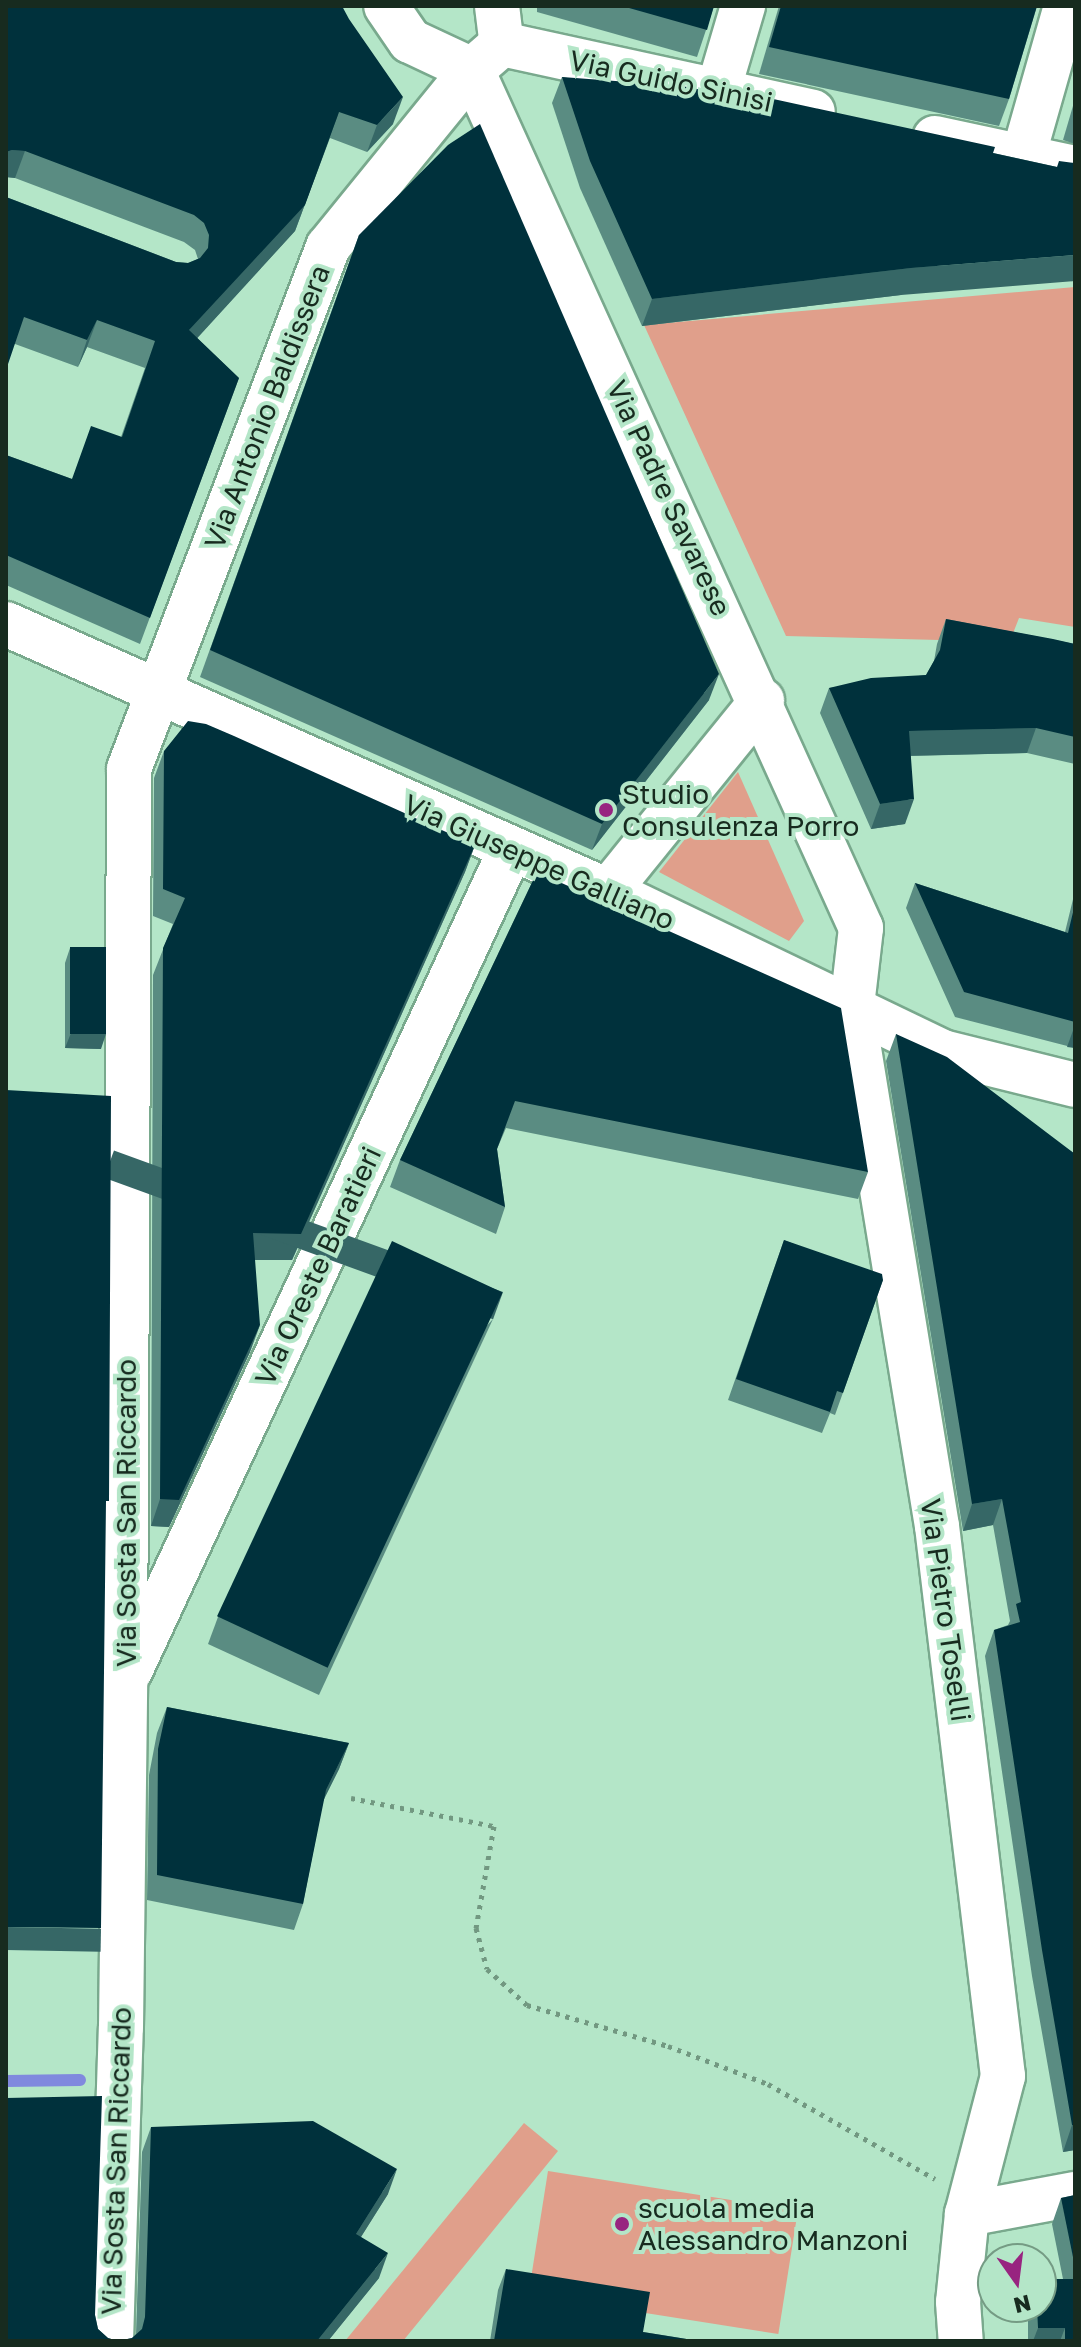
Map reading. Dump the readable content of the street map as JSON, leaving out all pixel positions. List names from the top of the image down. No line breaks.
{"streets":{"street":["Via Guido Sinisi","Via Antonio Baldissera","Via Padre Savarese","Via Giuseppe Galliano","Via Oreste Baratieri","Via Sosta San Riccardo","Via Pietro Toselli"]},"crossings":[["Via Guido Sinisi","Via Antonio Baldissera"],["Via Guido Sinisi","Via Padre Savarese"],["Via Antonio Baldissera","Via Padre Savarese"],["Via Antonio Baldissera","Via Giuseppe Galliano"],["Via Antonio Baldissera","Via Sosta San Riccardo"],["Via Padre Savarese","Via Giuseppe Galliano"],["Via Padre Savarese","Via Pietro Toselli"],["Via Giuseppe Galliano","Via Oreste Baratieri"],["Via Giuseppe Galliano","Via Sosta San Riccardo"],["Via Giuseppe Galliano","Via Pietro Toselli"],["Via Oreste Baratieri","Via Sosta San Riccardo"]],"places":["Studio Consulenza Porro","scuola media Alessandro Manzoni"],"north":"bottom"}
